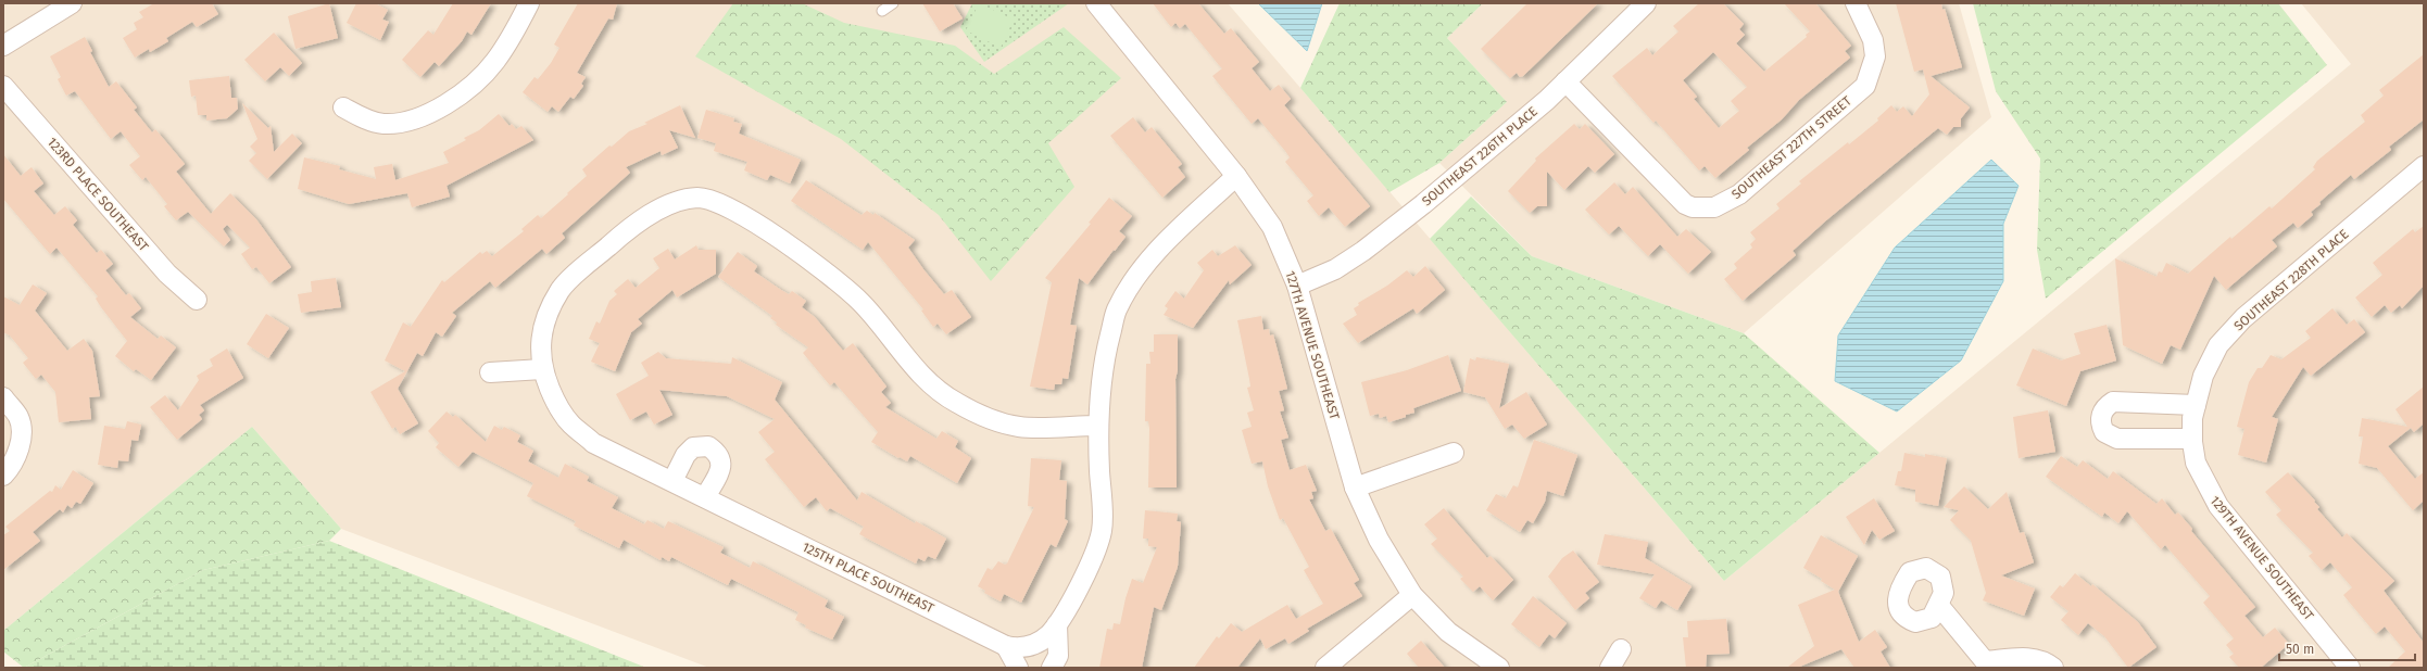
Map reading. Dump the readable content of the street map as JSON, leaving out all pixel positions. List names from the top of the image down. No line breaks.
{"streets":{"street":["SOUTHEAST 227TH STREET","SOUTHEAST 226TH PLACE","123RD PLACE SOUTHEAST","SOUTHEAST 228TH PLACE","127TH AVENUE SOUTHEAST","129TH AVENUE SOUTHEAST","125TH PLACE SOUTHEAST"]},"crossings":[["SOUTHEAST 227TH STREET","SOUTHEAST 226TH PLACE"],["SOUTHEAST 226TH PLACE","127TH AVENUE SOUTHEAST"],["SOUTHEAST 228TH PLACE","129TH AVENUE SOUTHEAST"]],"scale_bar":"50 m"}
